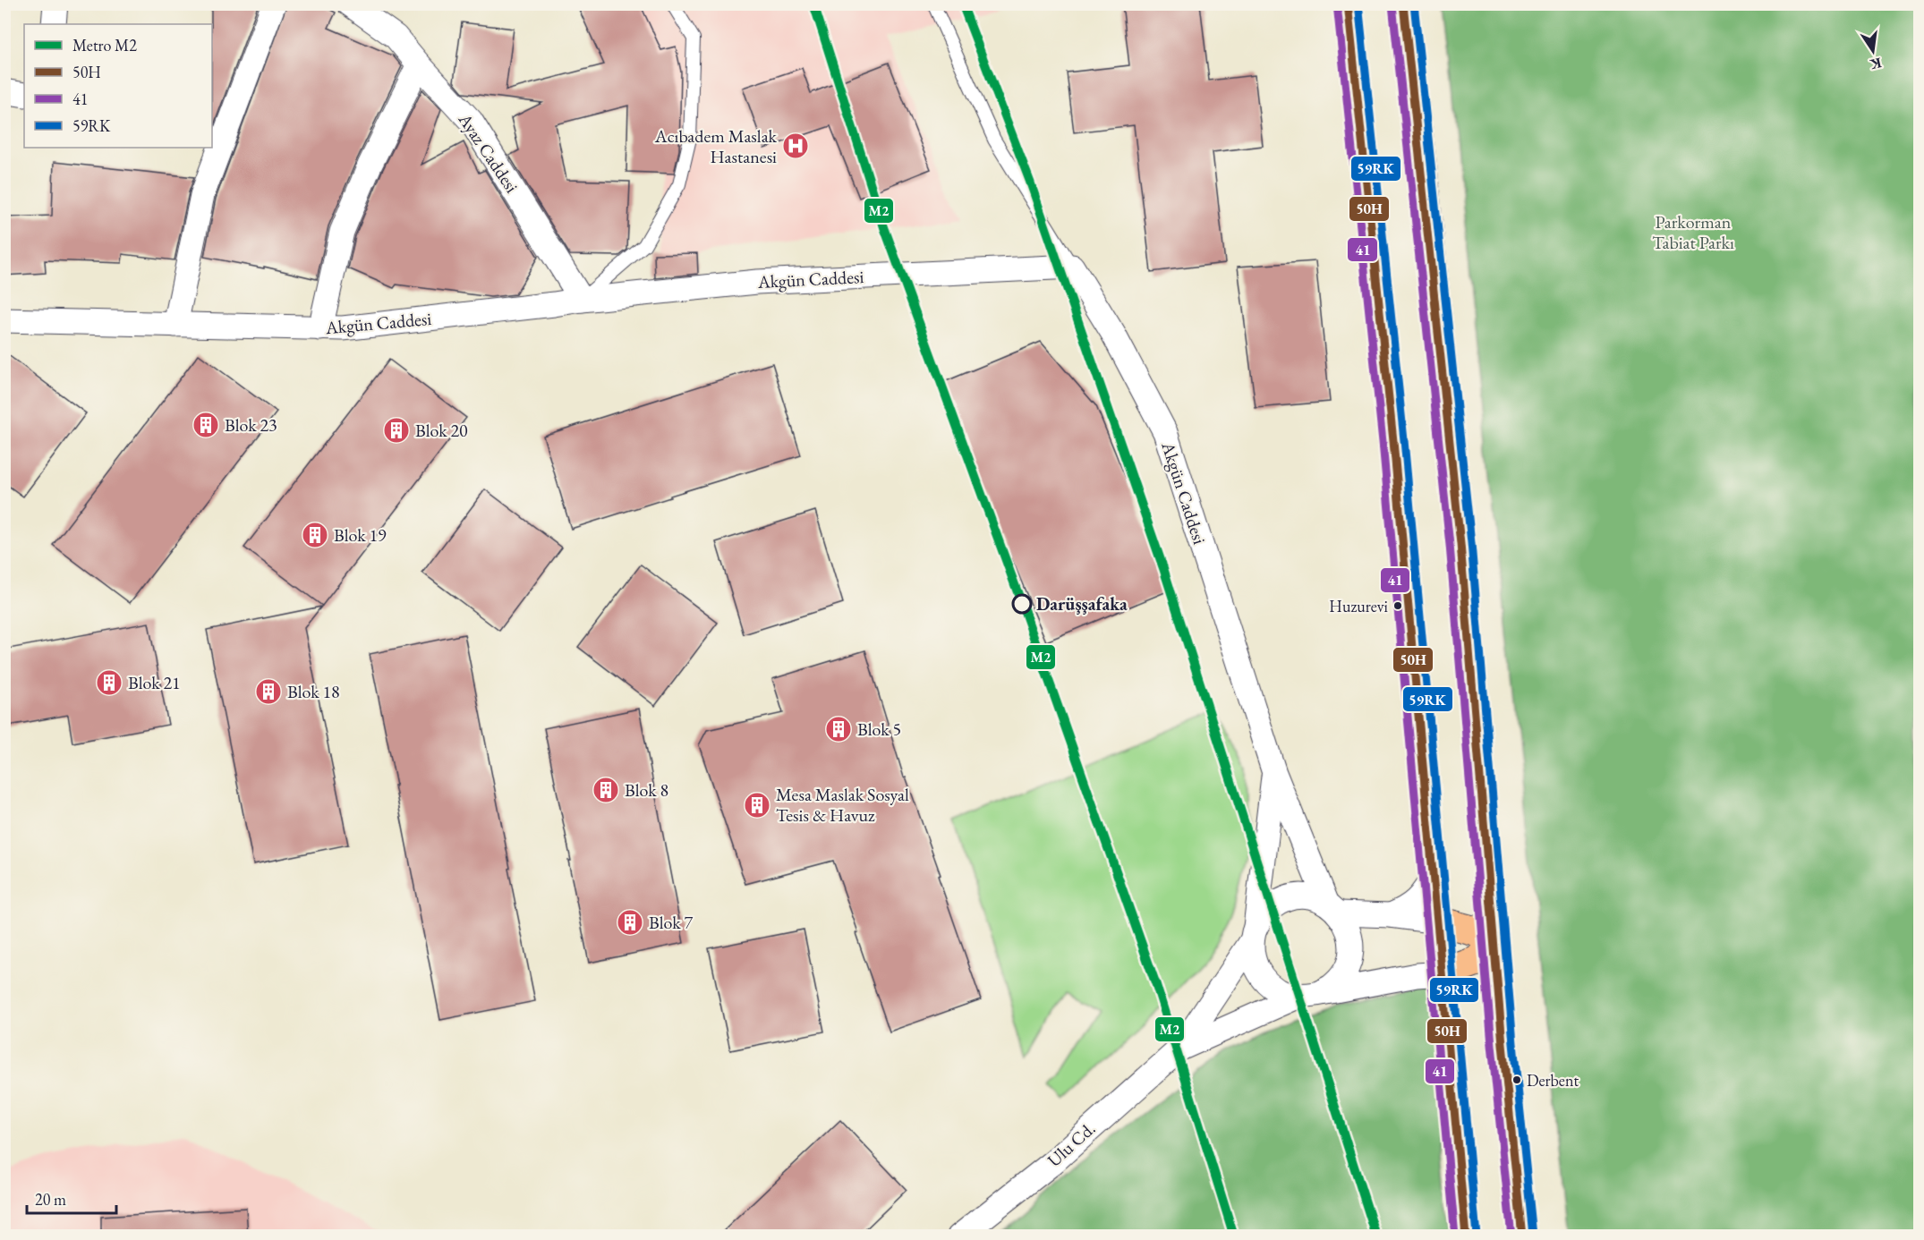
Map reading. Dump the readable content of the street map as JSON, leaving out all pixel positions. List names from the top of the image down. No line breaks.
{"streets":{"street":["Ayaz Caddesi","Akgün Caddesi","Ulu Cd."]},"crossings":[["Ayaz Caddesi","Akgün Caddesi"],["Akgün Caddesi","Ulu Cd."]],"parks":["Parkorman Tabiat Parkı"],"places":{"hospital":["Acıbadem Maslak Hastanesi"],"building":["Blok 23","Blok 20","Blok 19","Blok 21","Blok 18","Blok 5","Blok 8","Mesa Maslak Sosyal Tesis & Havuz","Blok 7"],"other":["Darüşşafaka","Huzurevi","Derbent"]},"lines":["metro line M2","transit line 50H","transit line 59RK","transit line 41"],"legend":["Metro M2","50H","41","59RK"],"scale_bar":"20 m","north":"bottom"}
